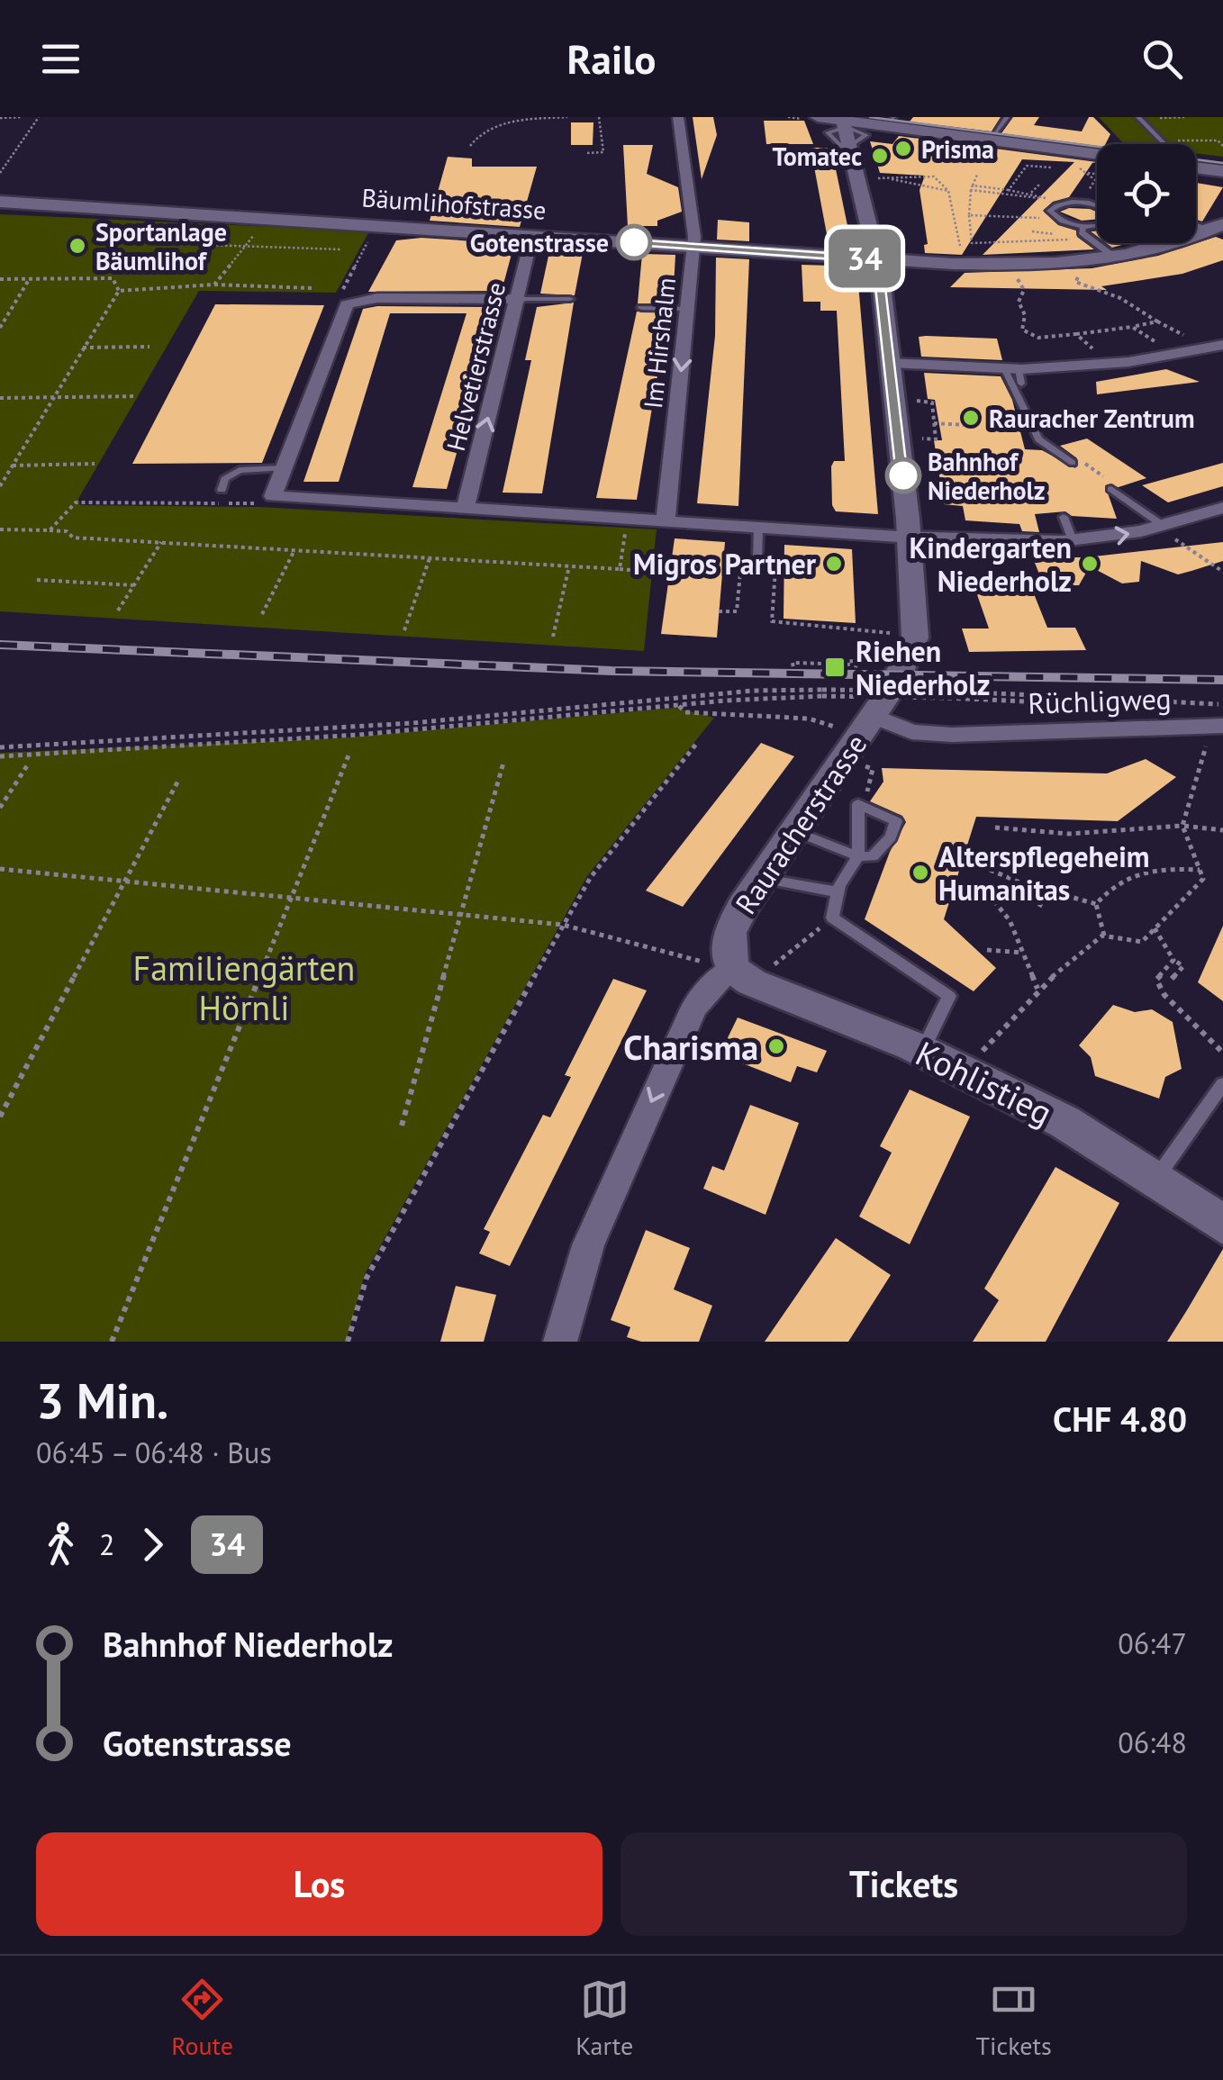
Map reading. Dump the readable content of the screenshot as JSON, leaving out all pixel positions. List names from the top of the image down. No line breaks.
{"streets":{"main road":["Bäumlihofstrasse"],"street":["Im Hirshalm","Helvetierstrasse","Rüchligweg","Rauracherstrasse","Kohlistieg"]},"crossings":[["Bäumlihofstrasse","Im Hirshalm"],["Bäumlihofstrasse","Helvetierstrasse"],["Rüchligweg","Rauracherstrasse"],["Rauracherstrasse","Kohlistieg"]],"one_way":["Im Hirshalm"],"parks":["Familiengärten Hörnli"],"places":{"other":["Prisma","Tomatec","Gotenstrasse","Sportanlage Bäumlihof","Rauracher Zentrum","Bahnhof Niederholz","Migros Partner","Kindergarten Niederholz","Alterspflegeheim Humanitas","Charisma"],"transit":["Riehen Niederholz"]},"lines":["bus line 34"],"page":{"header":"Railo","on_map":"34","heading":["3 Min.","06:45 – 06:48 · Bus","CHF 4.80"],"legs":["2","34"],"list":[{"name":"Bahnhof Niederholz","value":"06:47"},{"name":"Gotenstrasse","value":"06:48"}],"buttons":["Los","Tickets"],"tabs":["Route","Karte","Tickets"]}}
